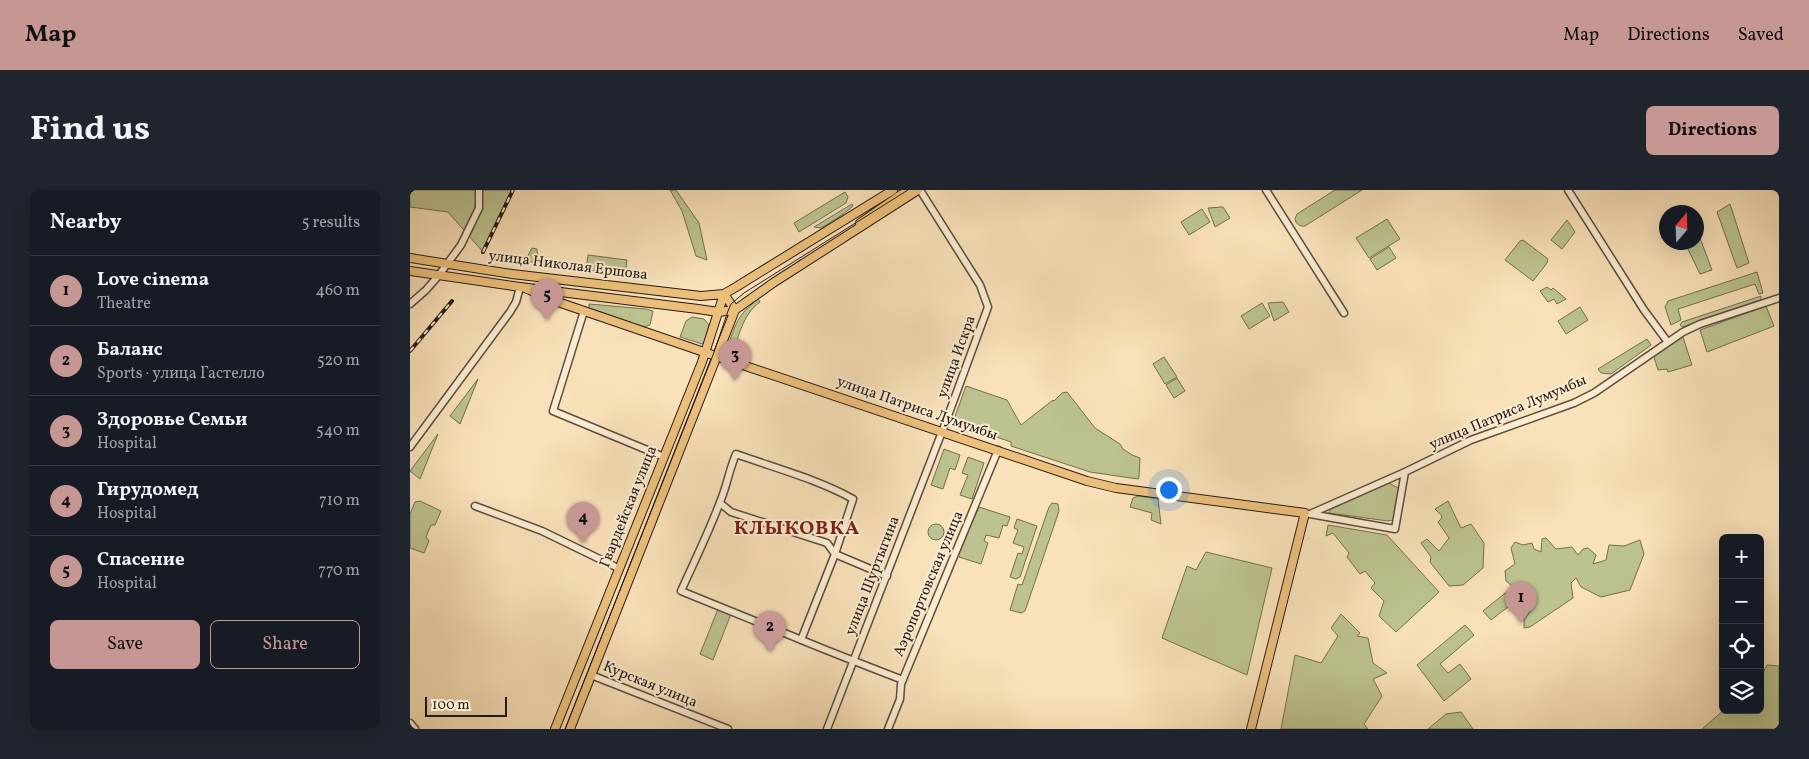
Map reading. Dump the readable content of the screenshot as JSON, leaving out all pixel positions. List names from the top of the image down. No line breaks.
{"streets":{"main road":["улица Николая Ершова","улица Патриса Лумумбы","Гвардейская улица"],"street":["улица Искра","улица Шуртыгина","Аэропортовская улица","Курская улица"]},"crossings":[["улица Николая Ершова","улица Искра"],["улица Николая Ершова","улица Патриса Лумумбы"],["улица Николая Ершова","Гвардейская улица"],["улица Искра","улица Патриса Лумумбы"],["улица Искра","улица Шуртыгина"],["улица Патриса Лумумбы","Гвардейская улица"],["улица Патриса Лумумбы","улица Шуртыгина"],["улица Патриса Лумумбы","Аэропортовская улица"],["Гвардейская улица","Курская улица"]],"districts":["КЛЫКОВКА"],"scale_bar":"100 m","north":"top","page":{"header":"Map","nav":["Map","Directions","Saved"],"title":"Find us","buttons":["Directions",["Save","Share"]],"heading":["Nearby","5 results"],"list":[{"mark":"1","name":"Love cinema","note":"Theatre","value":"460 m"},{"mark":"2","name":"Баланс","note":"Sports · улица Гастелло","value":"520 m"},{"mark":"3","name":"Здоровье Семьи","note":"Hospital","value":"540 m"},{"mark":"4","name":"Гирудомед","note":"Hospital","value":"710 m"},{"mark":"5","name":"Спасение","note":"Hospital","value":"770 m"}],"pins":["5","3","4","1","2"],"map_buttons":["+","−"],"scale":"100 m"}}
